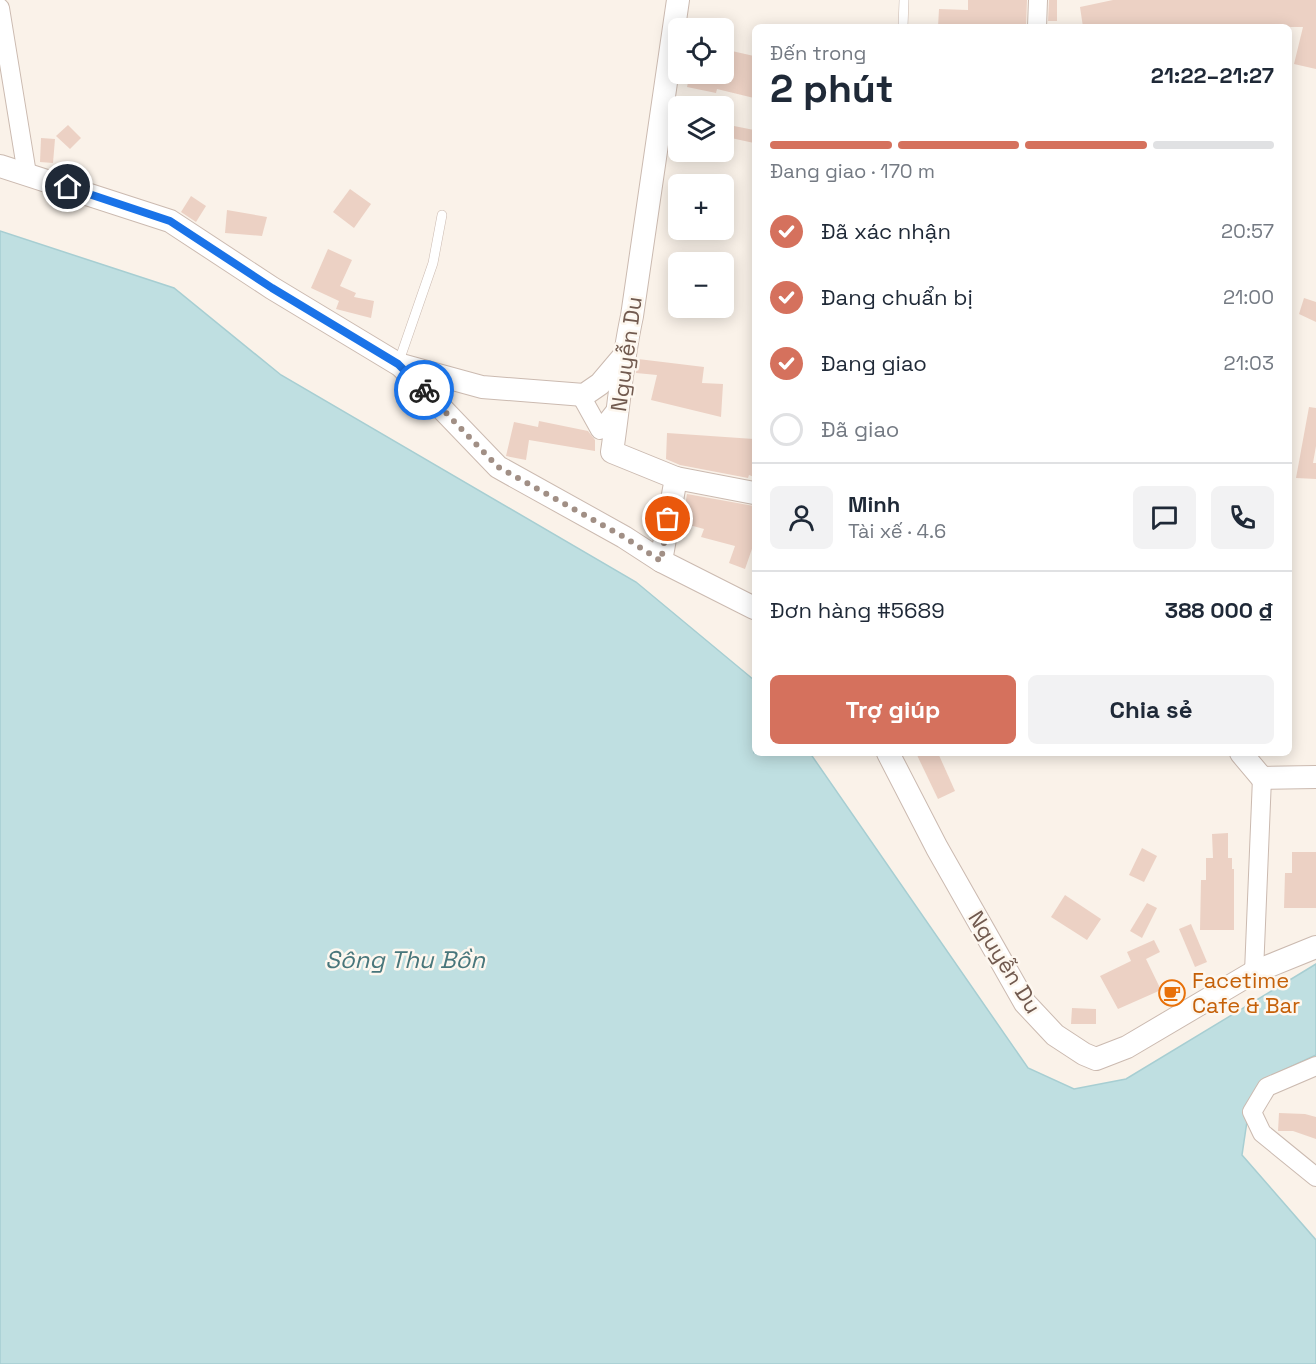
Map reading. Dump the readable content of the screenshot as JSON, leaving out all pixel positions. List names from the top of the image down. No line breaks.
{"streets":{"street":["Nguyễn Du"]},"water":["Sông Thu Bồn"],"places":{"cafe":["Facetime Cafe & Bar"]},"page":{"map_buttons":["+","−"],"heading":["2 phút","Đến trong","21:22–21:27"],"panel":["Minh","Tài xế · 4.6","Đơn hàng #5689","388 000 ₫"],"bar":"Đang giao · 170 m","list":[["Đã xác nhận","20:57"],["Đang chuẩn bị","21:00"],["Đang giao","21:03"],"Đã giao"],"buttons":["Trợ giúp","Chia sẻ"]}}
